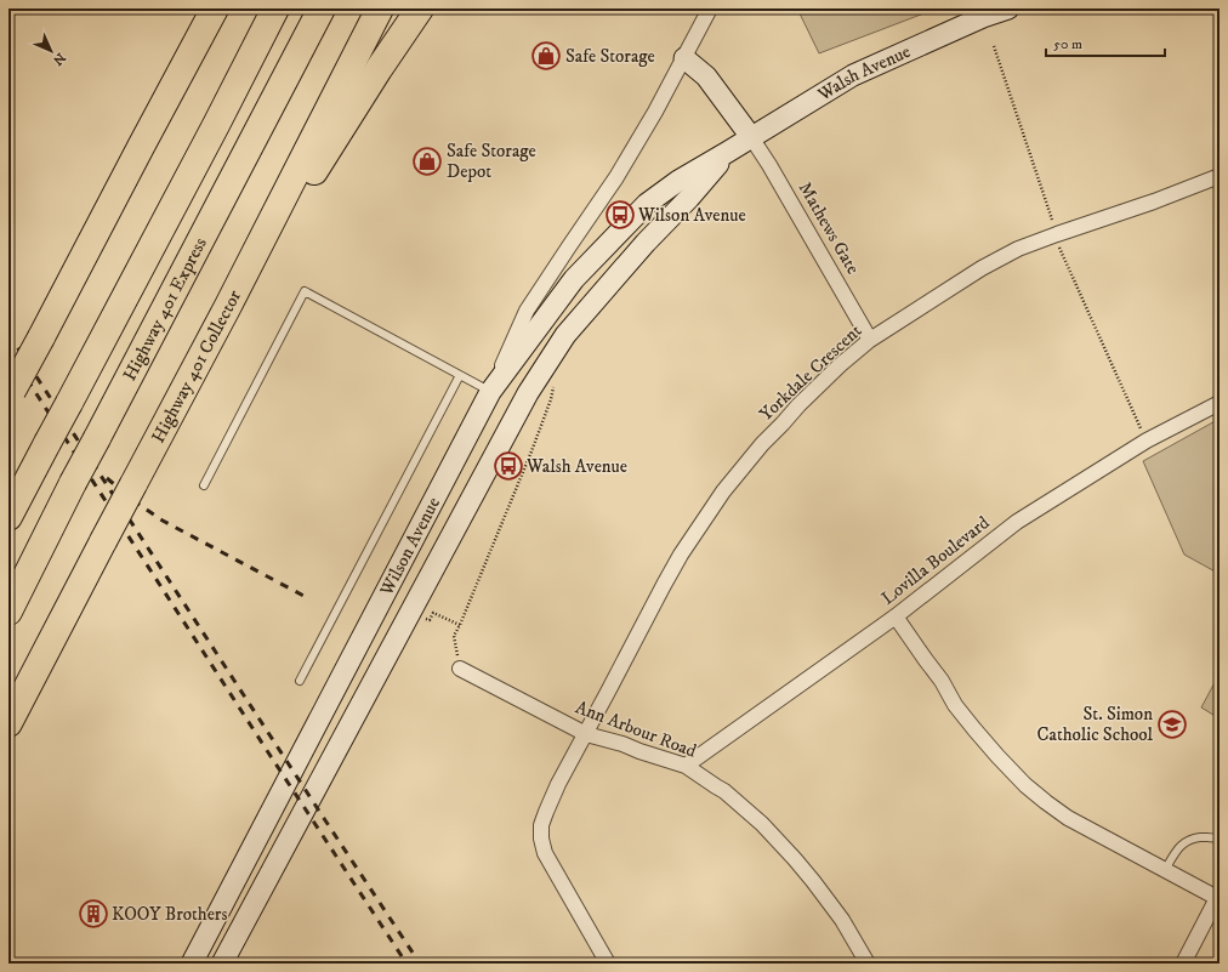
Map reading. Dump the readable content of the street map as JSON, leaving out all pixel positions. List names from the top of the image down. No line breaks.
{"streets":{"highway":["Highway 401 Express","Highway 401 Collector"],"main road":["Walsh Avenue","Wilson Avenue"],"street":["Mathews Gate","Yorkdale Crescent","Lovilla Boulevard","Ann Arbour Road"]},"crossings":[["Walsh Avenue","Mathews Gate"],["Walsh Avenue","Wilson Avenue"],["Mathews Gate","Yorkdale Crescent"],["Yorkdale Crescent","Ann Arbour Road"],["Lovilla Boulevard","Ann Arbour Road"]],"places":{"shop":["Safe Storage","Safe Storage Depot"],"bus stop":["Wilson Avenue","Walsh Avenue"],"school or university":["St. Simon Catholic School"],"building":["KOOY Brothers"]},"scale_bar":"50 m","north":"bottom right"}
